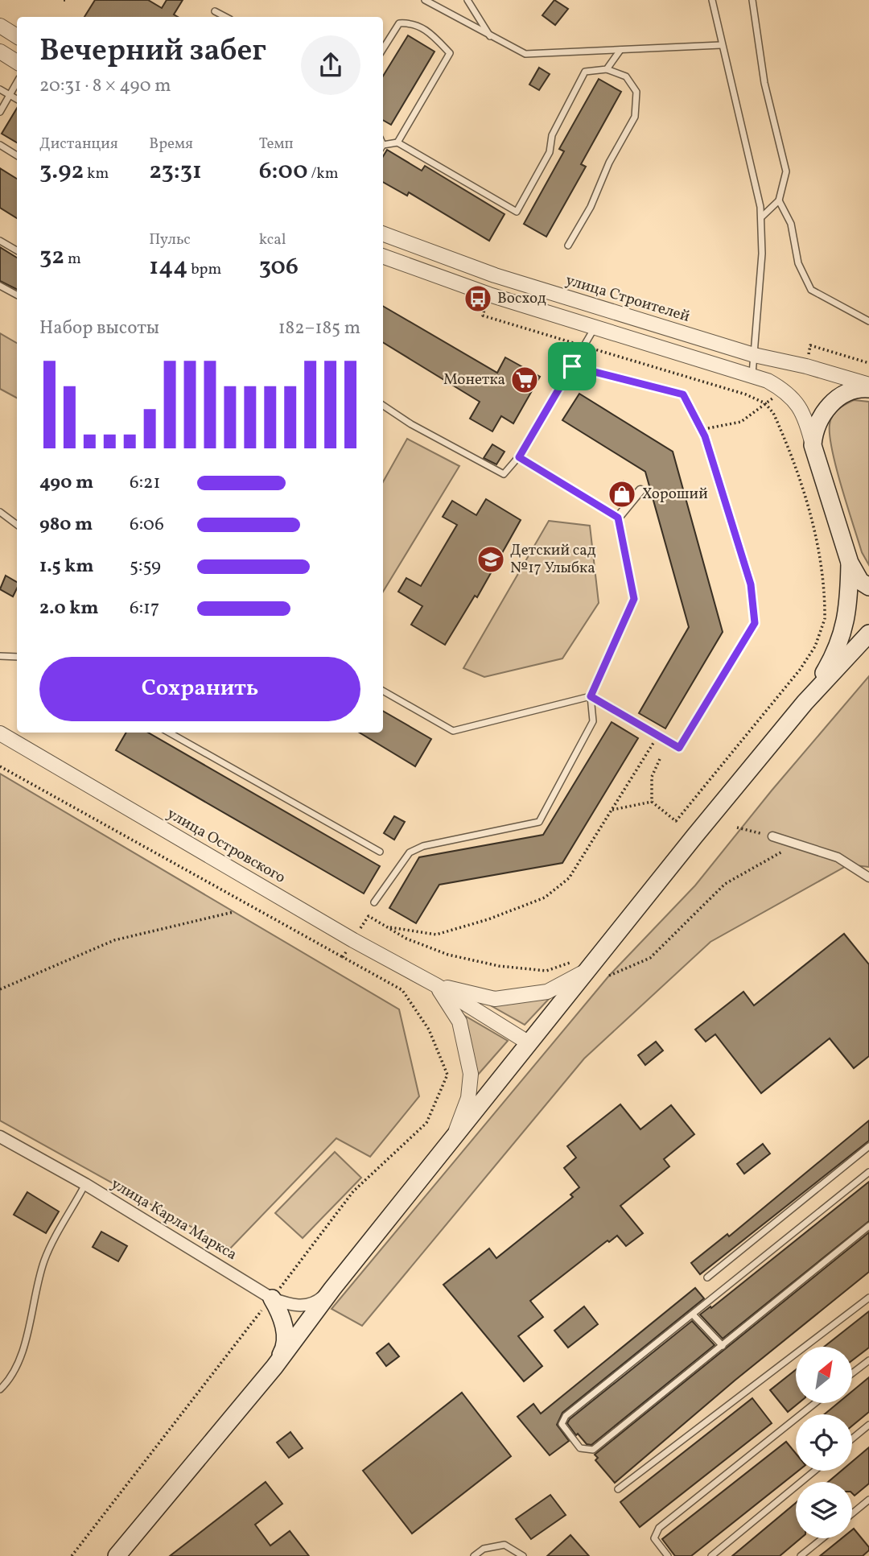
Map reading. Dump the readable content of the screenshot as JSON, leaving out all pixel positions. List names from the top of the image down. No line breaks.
{"streets":{"street":["улица Строителей","улица Островского","улица Карла Маркса"]},"places":{"bus stop":["Восход"],"supermarket":["Монетка"],"shop":["Хороший"],"school or university":["Детский сад №17 Улыбка"]},"north":"top right","page":{"heading":["Вечерний забег","20:31 · 8 × 490 m"],"stats":[["Дистанция","3.92 km"],["Время","23:31"],["Темп","6:00 /km"],["32 m"],["Пульс","144 bpm"],["kcal","306"]],"chart":["Набор высоты","182–185 m"],"list":[{"name":"490 m","note":"6:21"},{"name":"980 m","note":"6:06"},{"name":"1.5 km","note":"5:59"},{"name":"2.0 km","note":"6:17"}],"buttons":"Сохранить"}}
